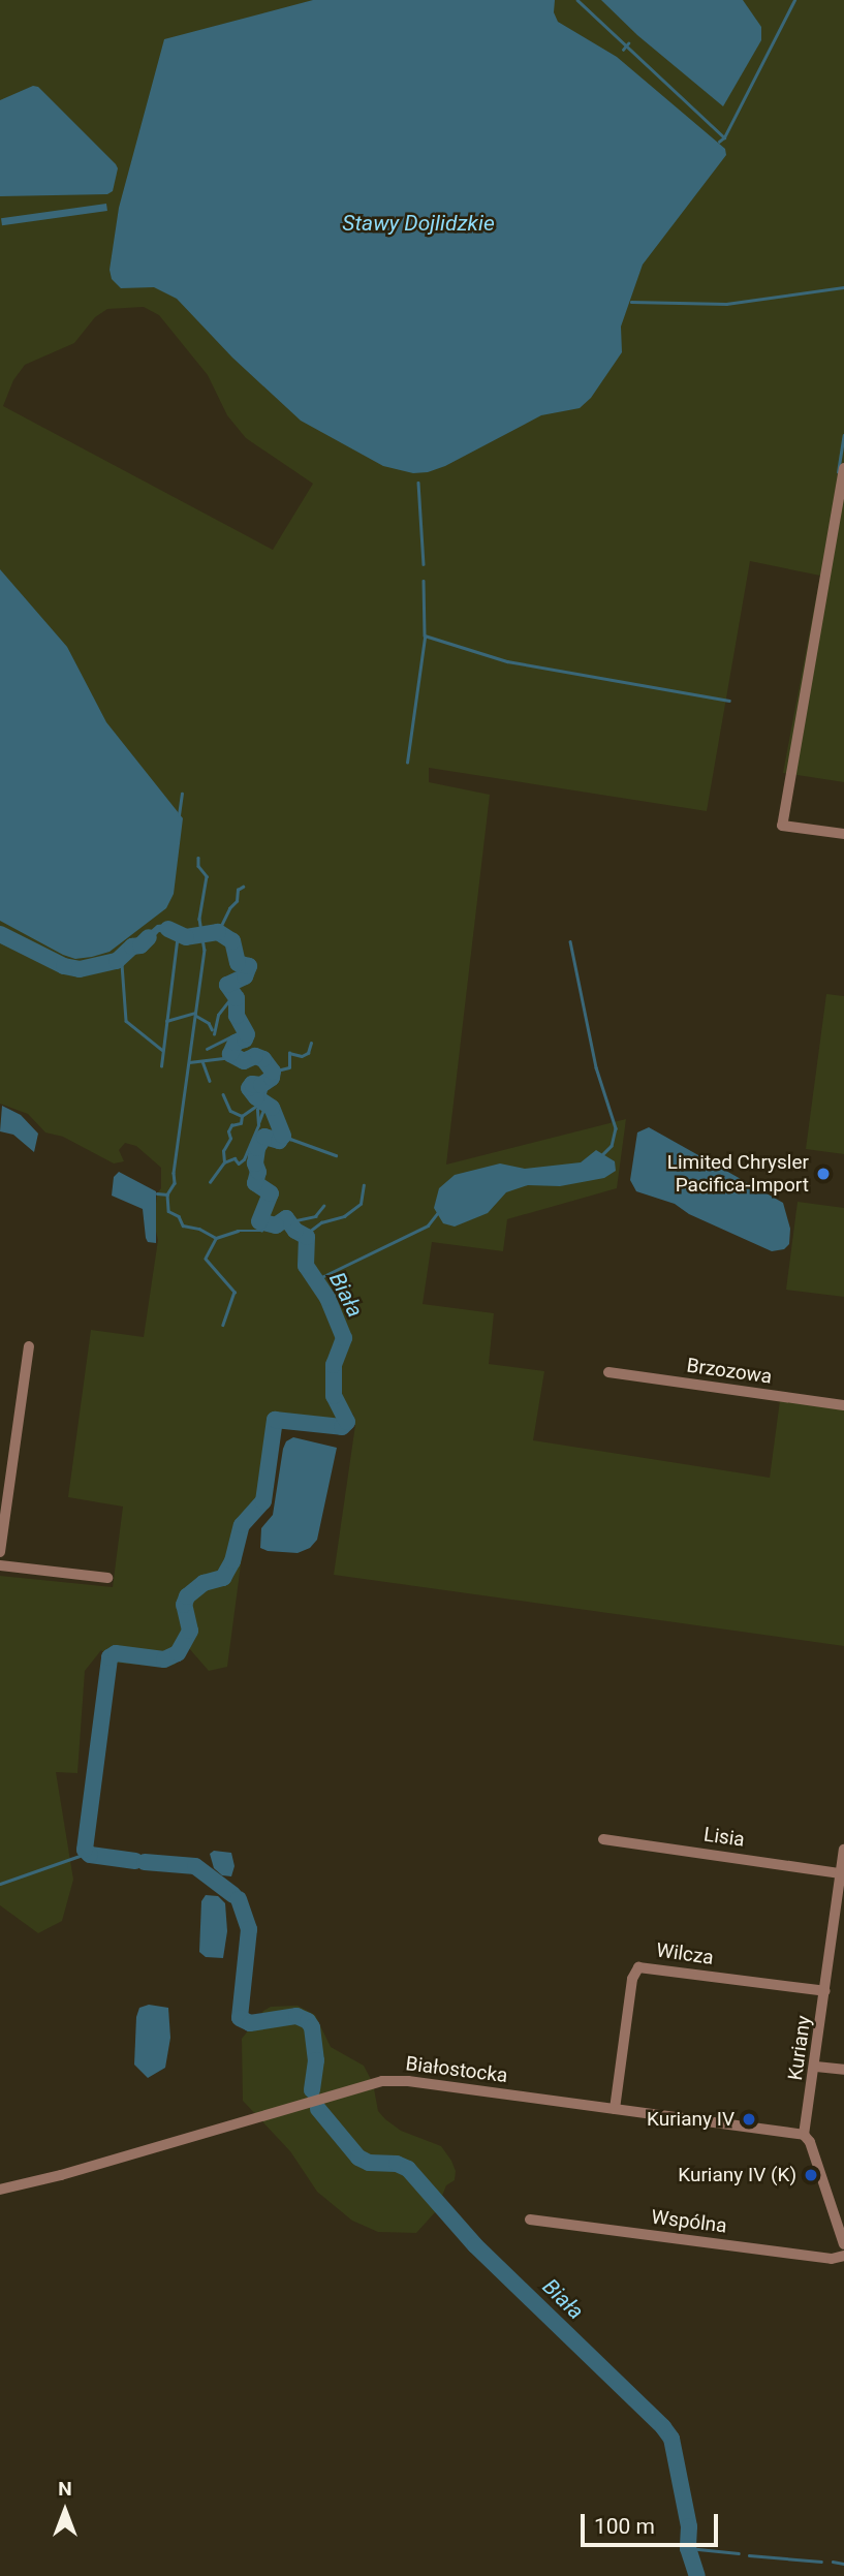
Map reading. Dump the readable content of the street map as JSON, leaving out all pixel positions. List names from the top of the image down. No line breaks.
{"streets":{"street":["Brzozowa","Lisia","Wilcza","Kuriany","Białostocka","Wspólna"]},"crossings":[["Lisia","Kuriany"],["Wilcza","Kuriany"],["Wilcza","Białostocka"],["Kuriany","Białostocka"]],"water":["Stawy Dojlidzkie","Biała"],"places":["Limited Chrysler Pacifica-Import","Kuriany IV","Kuriany IV (K)"],"scale_bar":"100 m","north":"top"}
